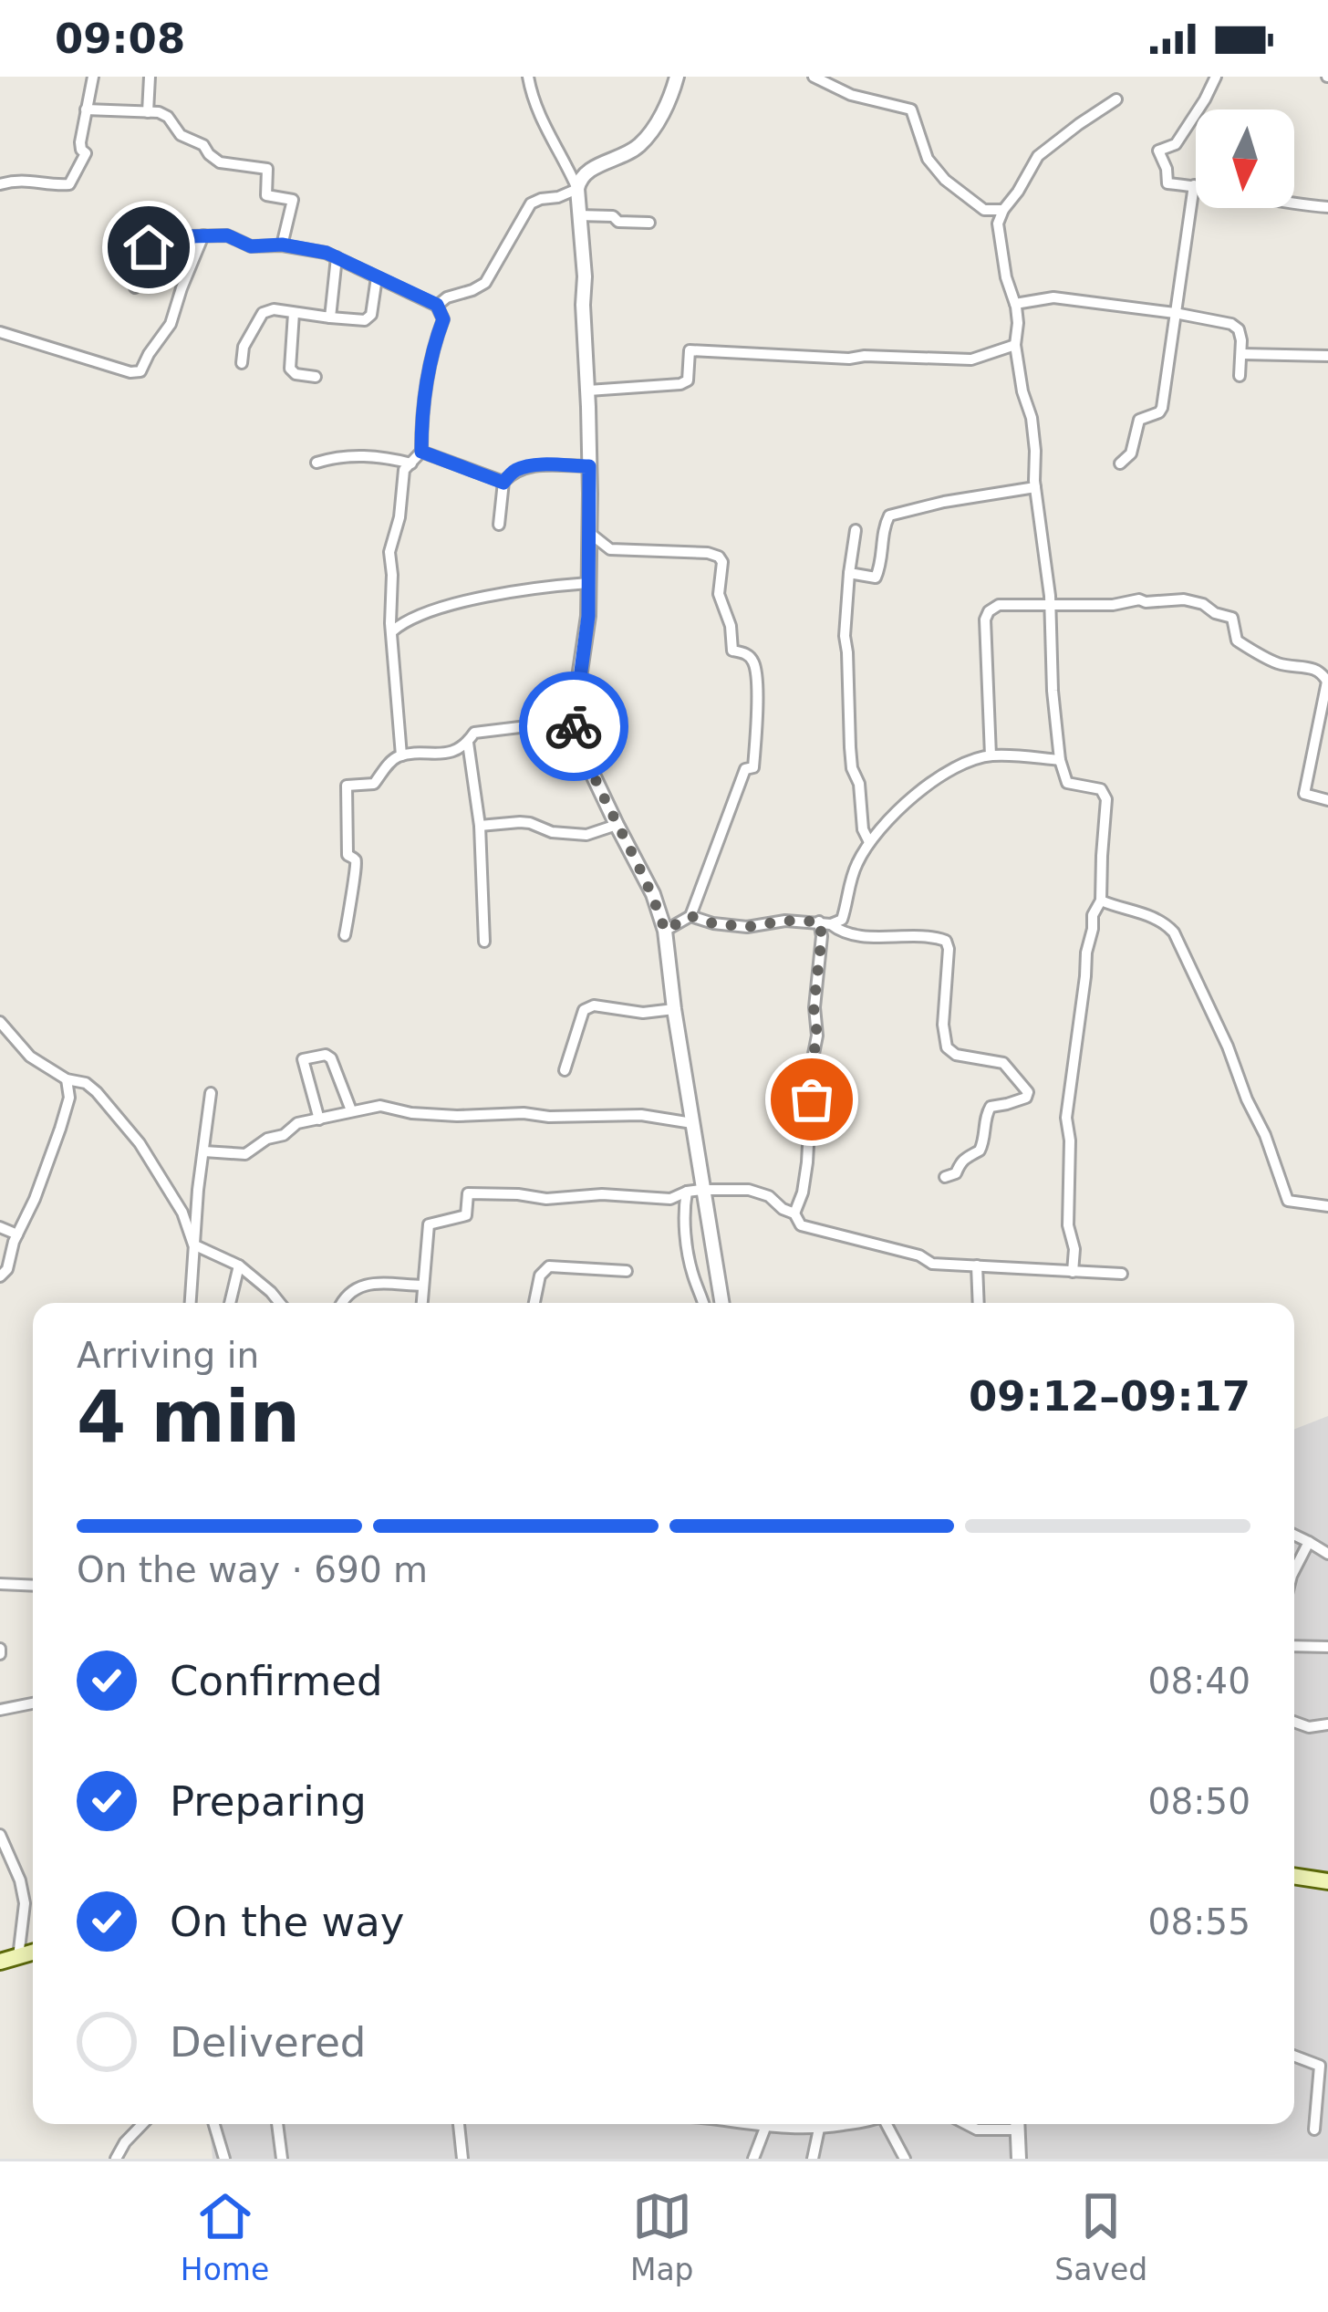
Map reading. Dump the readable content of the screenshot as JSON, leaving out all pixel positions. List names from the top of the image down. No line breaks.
{"north":"bottom","page":{"status":"09:08","heading":["4 min","Arriving in","09:12–09:17"],"bar":"On the way · 690 m","list":[["Confirmed","08:40"],["Preparing","08:50"],["On the way","08:55"],"Delivered"],"tabs":["Home","Map","Saved"]}}
